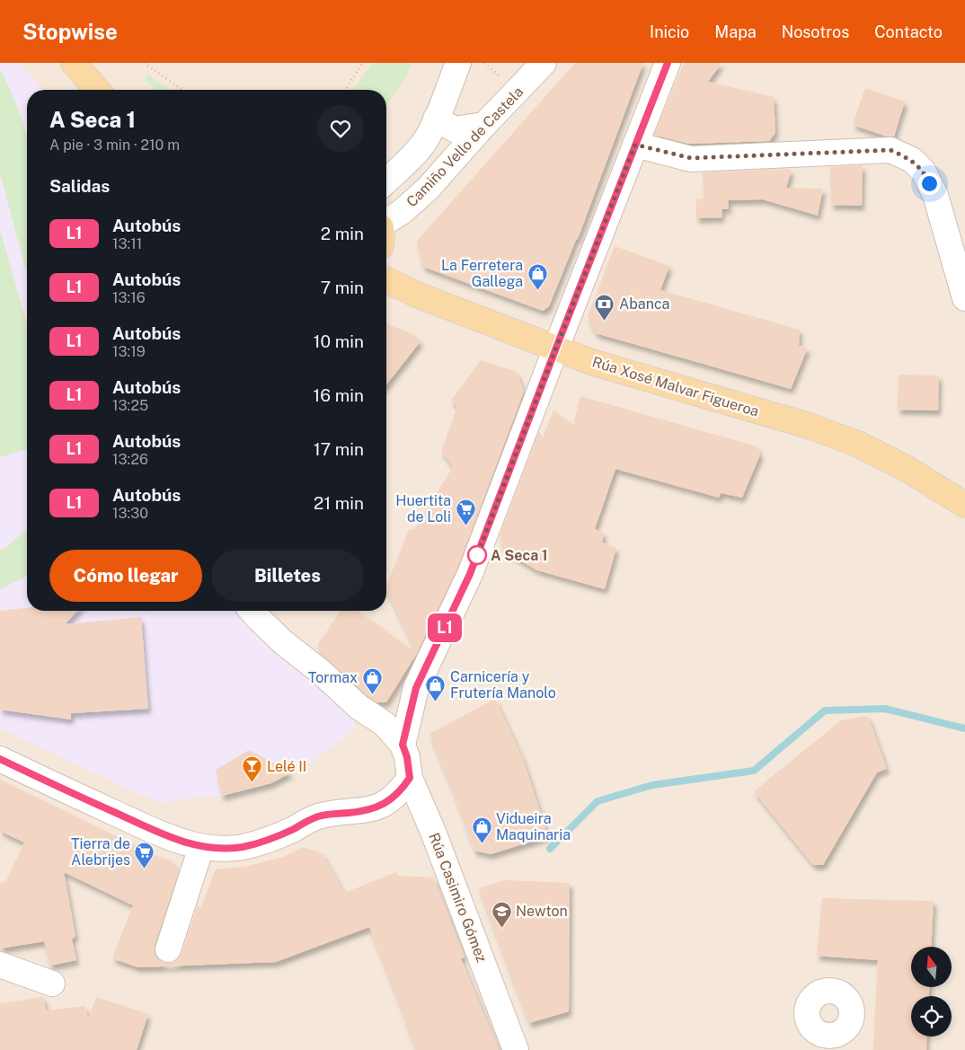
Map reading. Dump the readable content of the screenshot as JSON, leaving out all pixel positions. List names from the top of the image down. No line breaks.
{"streets":{"main road":["Rúa Xosé Malvar Figueroa"],"street":["Camiño Vello de Castela","Rúa Casimiro Gómez"]},"places":{"shop":["La Ferretera Gallega","Tormax","Carnicería y Frutería Manolo","Vidueira Maquinaria"],"bank":["Abanca"],"supermarket":["Huertita de Loli","Tierra de Alebrijes"],"other":["A Seca 1"],"bar":["Lelé II"],"school or university":["Newton"]},"lines":["bus line L1"],"north":"top","page":{"header":"Stopwise","nav":["Inicio","Mapa","Nosotros","Contacto"],"on_map":"L1","heading":[["A Seca 1","A pie · 3 min · 210 m"],"Salidas"],"list":[{"mark":"L1","name":"Autobús","note":"13:11","value":"2 min"},{"mark":"L1","name":"Autobús","note":"13:16","value":"7 min"},{"mark":"L1","name":"Autobús","note":"13:19","value":"10 min"},{"mark":"L1","name":"Autobús","note":"13:25","value":"16 min"},{"mark":"L1","name":"Autobús","note":"13:26","value":"17 min"},{"mark":"L1","name":"Autobús","note":"13:30","value":"21 min"}],"buttons":["Cómo llegar","Billetes"]}}
